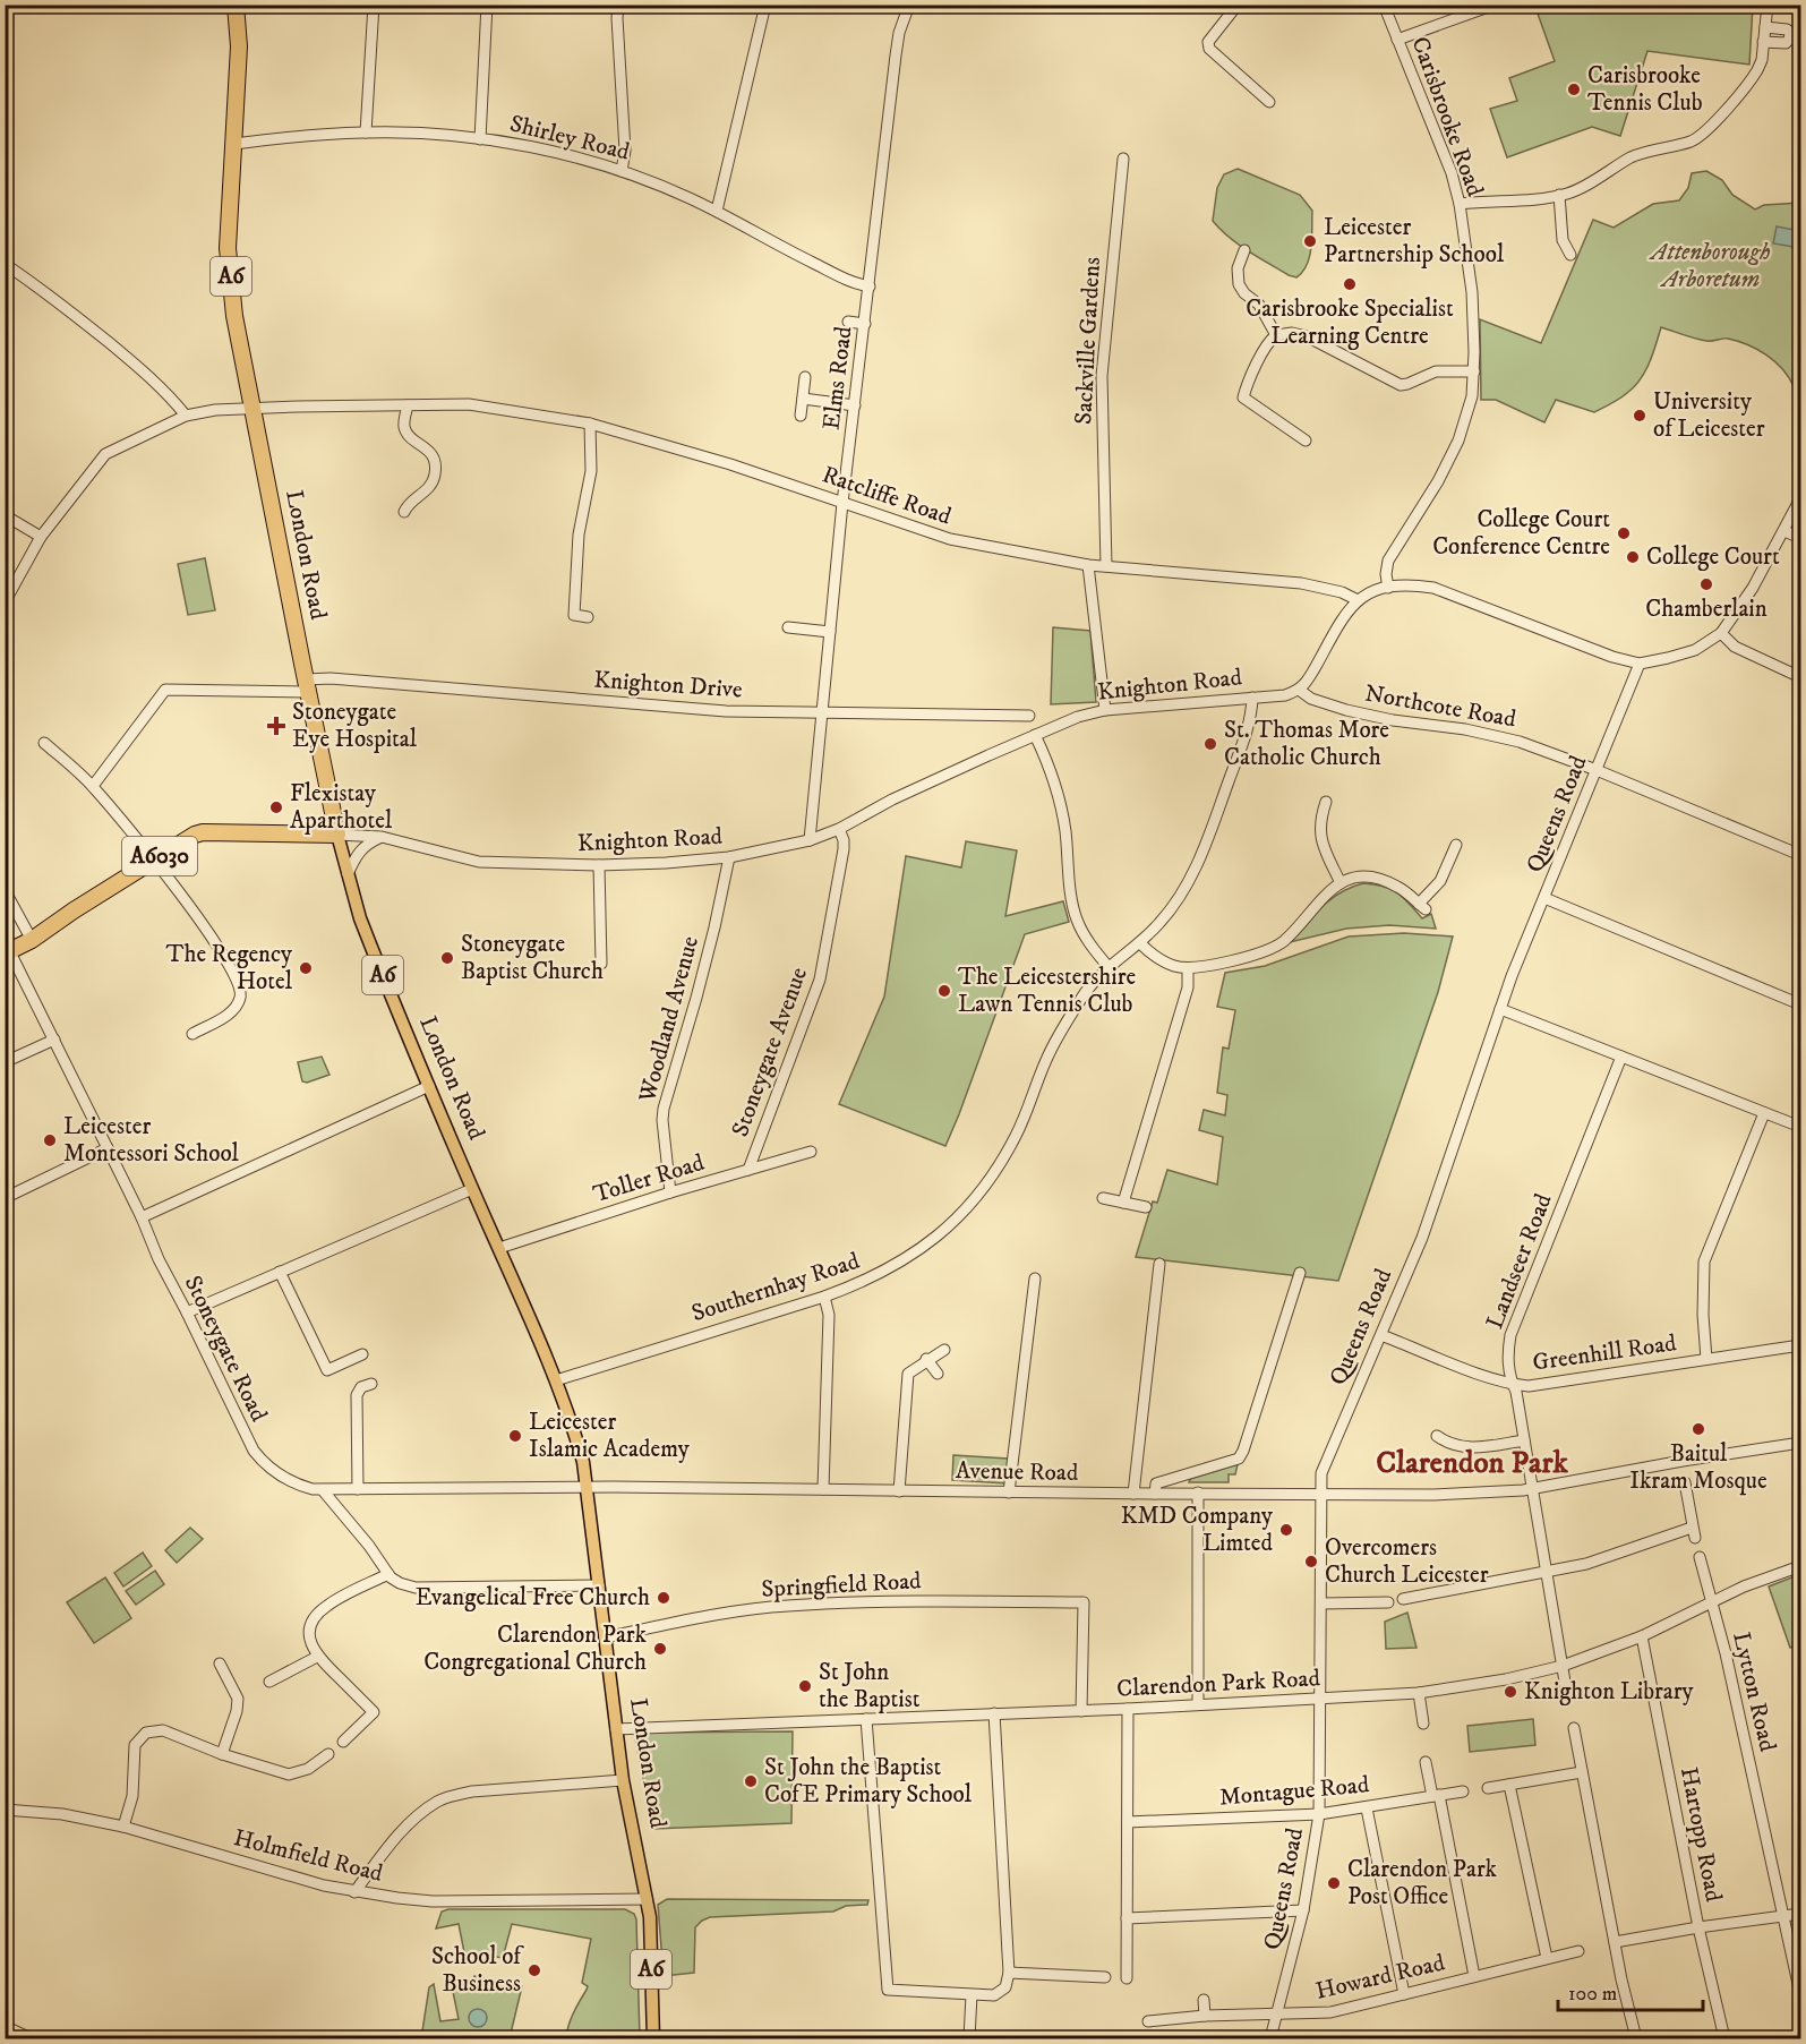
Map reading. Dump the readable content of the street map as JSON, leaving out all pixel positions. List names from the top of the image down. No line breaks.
{"streets":{"highway":["A6","London Road","A6030"],"street":["Carisbrooke Road","Shirley Road","Sackville Gardens","Elms Road","Ratcliffe Road","Knighton Drive","Knighton Road","Northcote Road","Queens Road","Woodland Avenue","Stoneygate Avenue","Toller Road","Landseer Road","Southernhay Road","Stoneygate Road","Greenhill Road","Avenue Road","Springfield Road","Clarendon Park Road","Lytton Road","Montague Road","Hartopp Road","Holmfield Road","Howard Road"]},"crossings":[["Shirley Road","Elms Road"],["Shirley Road","London Road"],["Sackville Gardens","Ratcliffe Road"],["Elms Road","Ratcliffe Road"],["Elms Road","Knighton Drive"],["Elms Road","Knighton Road"],["Ratcliffe Road","London Road"],["London Road","Knighton Drive"],["London Road","Knighton Road"],["London Road","A6030"],["London Road","Toller Road"],["London Road","Southernhay Road"],["London Road","Stoneygate Road"],["London Road","Avenue Road"],["London Road","Springfield Road"],["London Road","Clarendon Park Road"],["London Road","Holmfield Road"],["Knighton Road","Northcote Road"],["Knighton Road","A6030"],["Knighton Road","Woodland Avenue"],["Knighton Road","Stoneygate Avenue"],["Knighton Road","Southernhay Road"],["Northcote Road","Queens Road"],["Queens Road","Greenhill Road"],["Queens Road","Avenue Road"],["Queens Road","Clarendon Park Road"],["Queens Road","Montague Road"],["Queens Road","Howard Road"],["A6030","Stoneygate Road"],["Woodland Avenue","Toller Road"],["Stoneygate Avenue","Toller Road"],["Landseer Road","Greenhill Road"],["Landseer Road","Avenue Road"],["Landseer Road","Clarendon Park Road"],["Stoneygate Road","Avenue Road"],["Springfield Road","Clarendon Park Road"],["Clarendon Park Road","Lytton Road"],["Clarendon Park Road","Hartopp Road"]],"districts":["Clarendon Park"],"parks":["Attenborough Arboretum"],"places":{"other":["Carisbrooke Tennis Club","Leicester Partnership School","Carisbrooke Specialist Learning Centre","University of Leicester","College Court Conference Centre","College Court","Chamberlain","St. Thomas More Catholic Church","Flexistay Aparthotel","Stoneygate Baptist Church","The Regency Hotel","The Leicestershire Lawn Tennis Club","Leicester Montessori School","Baitul Ikram Mosque","Leicester Islamic Academy","KMD Company Limted","Overcomers Church Leicester","Evangelical Free Church","Clarendon Park Congregational Church","St John the Baptist","Knighton Library","St John the Baptist CofE Primary School","Clarendon Park Post Office","School of Business"],"health":["Stoneygate Eye Hospital"]},"scale_bar":"100 m"}
